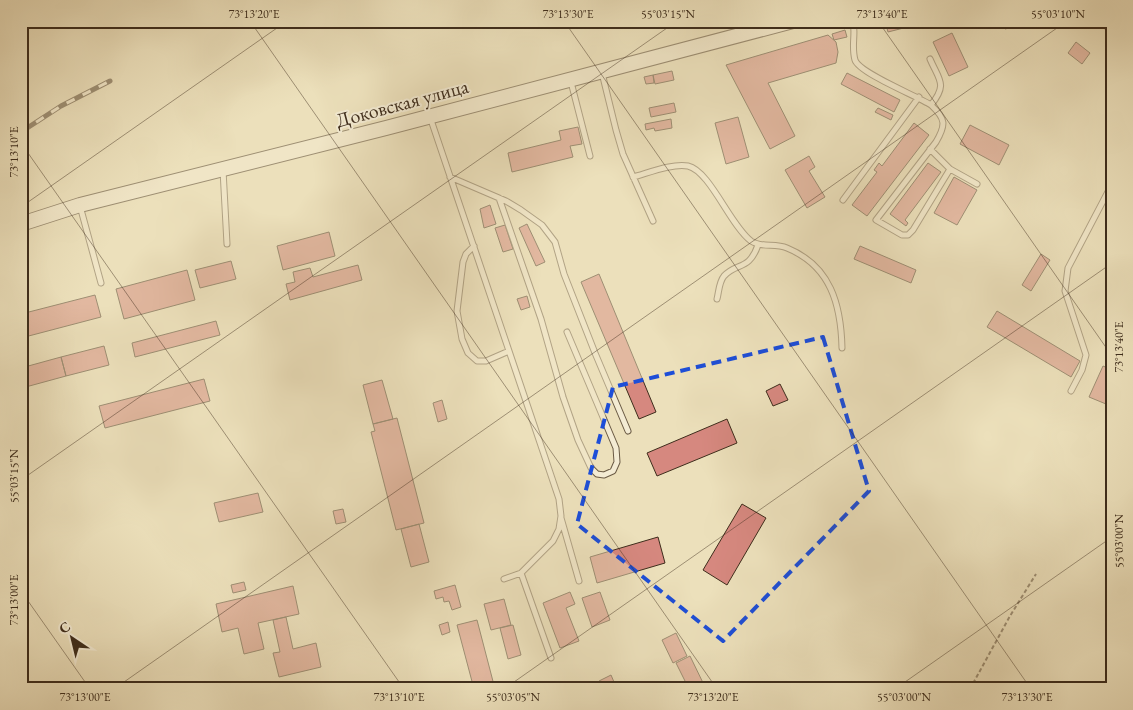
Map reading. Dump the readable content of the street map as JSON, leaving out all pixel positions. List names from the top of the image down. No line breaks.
{"streets":{"street":["Доковская улица"]},"north":"top left","coordinates":["73°13'20\"E","73°13'30\"E","55°03'15\"N","73°13'40\"E","55°03'10\"N","73°13'10\"E","55°03'00\"N","73°13'00\"E","55°03'05\"N"]}
